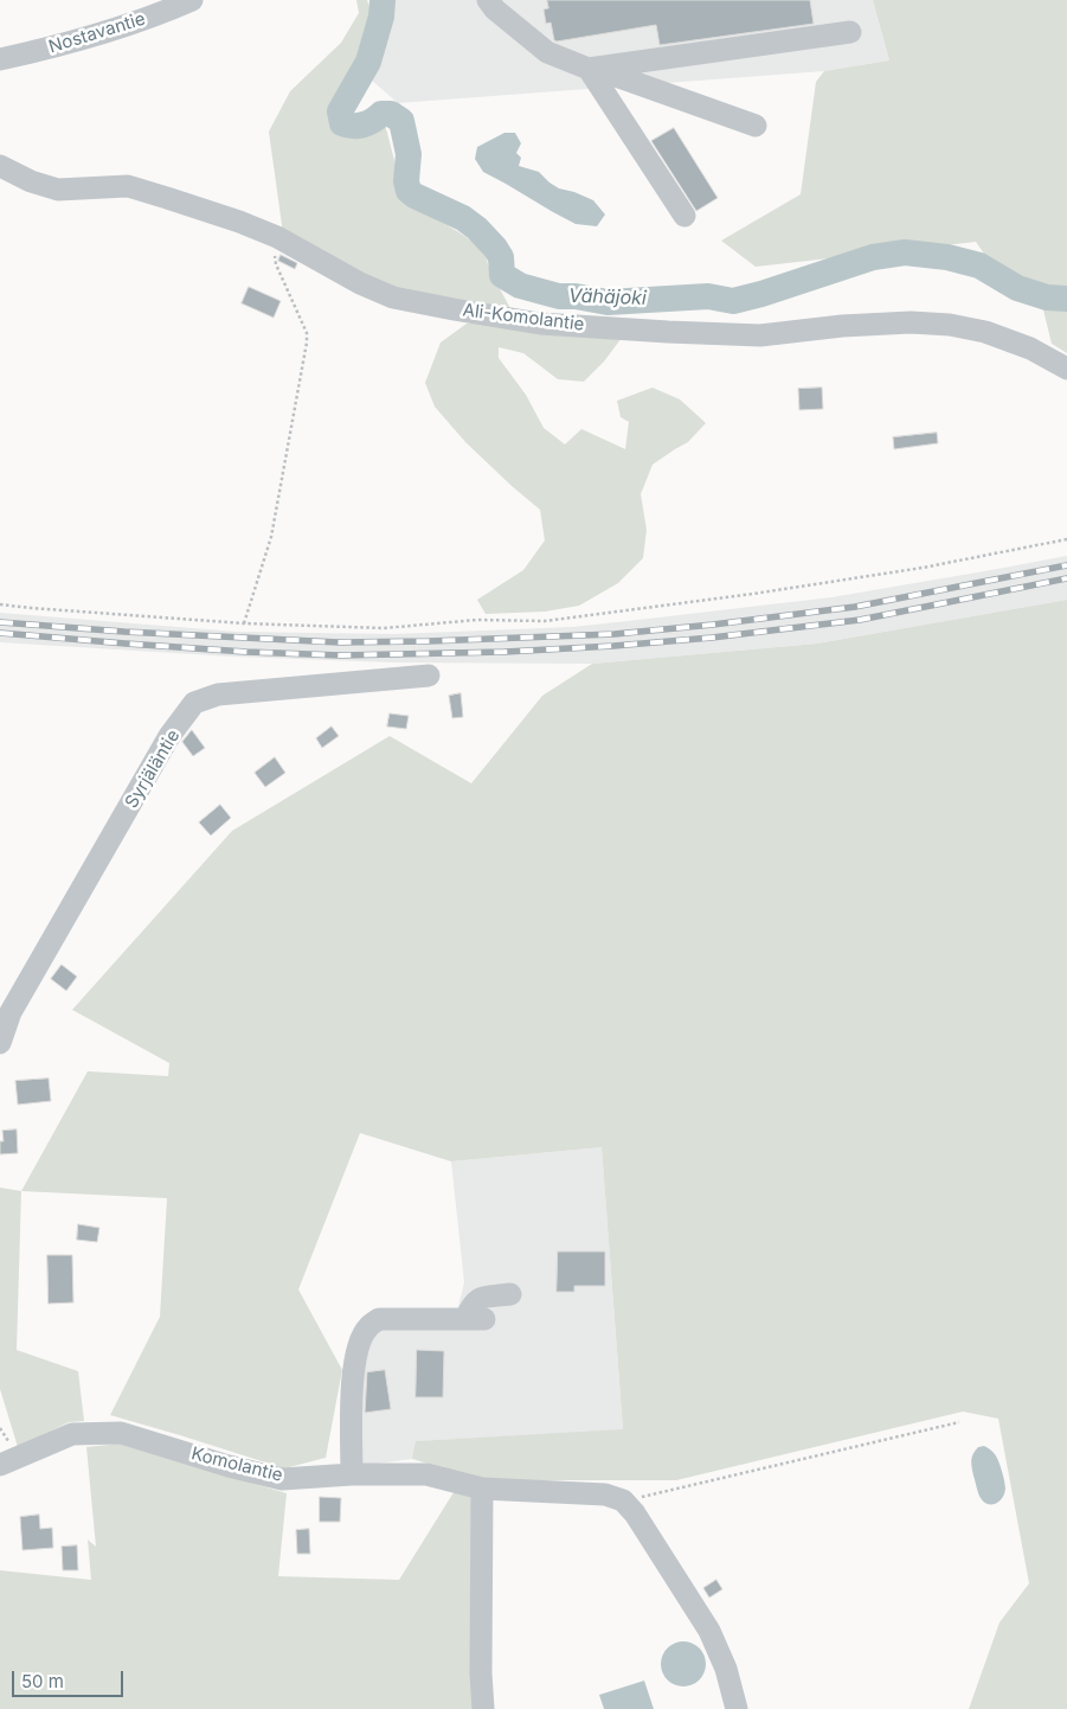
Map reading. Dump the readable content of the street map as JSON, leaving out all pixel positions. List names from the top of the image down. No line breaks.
{"streets":{"street":["Nostavantie","Ali-Komolantie","Syrjäläntie","Komolantie"]},"water":["Vähäjoki"],"scale_bar":"50 m"}
